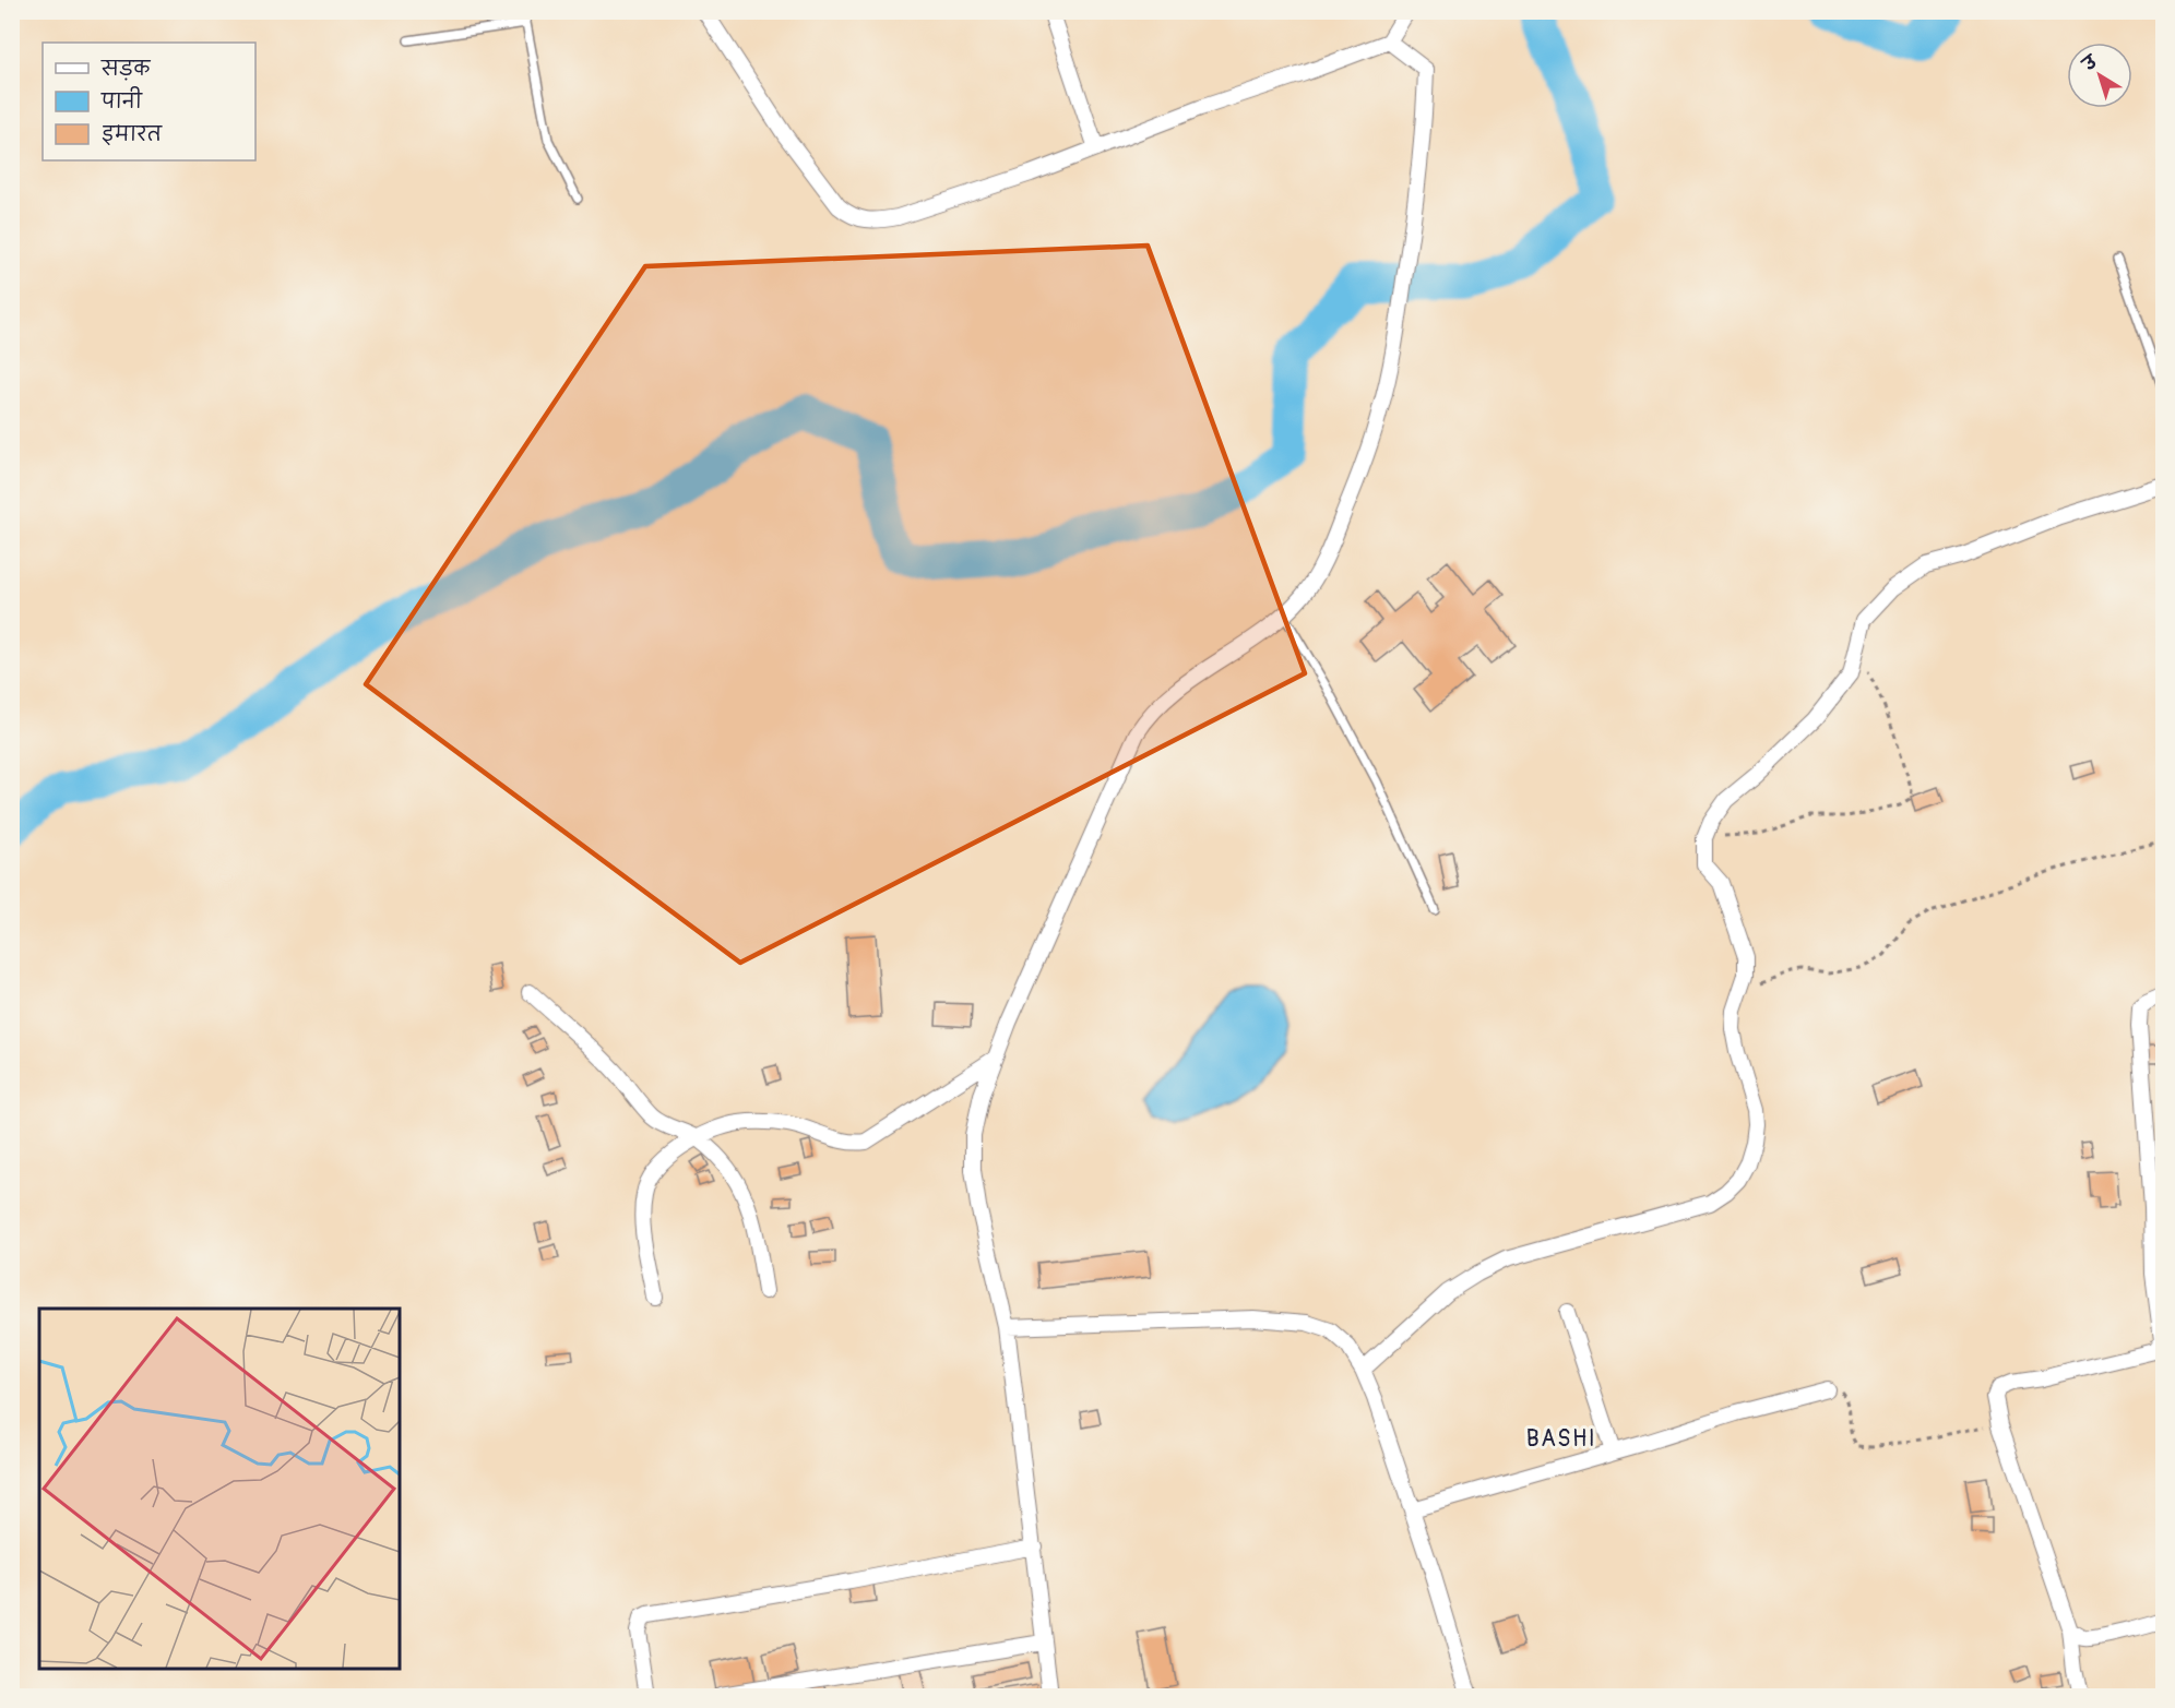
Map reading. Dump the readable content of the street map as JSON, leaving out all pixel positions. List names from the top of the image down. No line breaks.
{"districts":["BASHI"],"legend":["सड़क","पानी","इमारत"],"north":"top left"}
